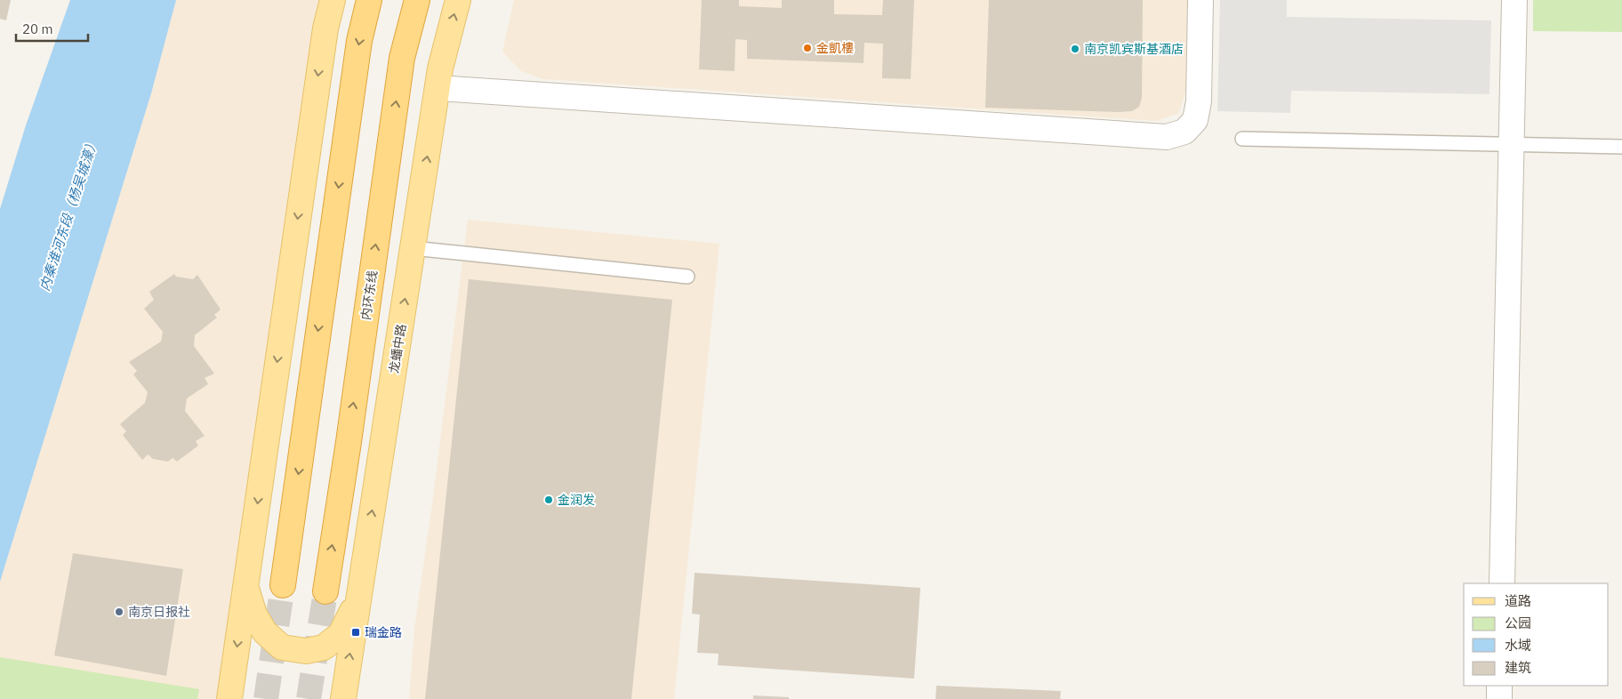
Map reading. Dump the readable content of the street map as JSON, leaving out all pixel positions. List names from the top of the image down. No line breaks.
{"streets":{"highway":["内环东线"],"main road":["龙蟠中路"]},"water":["内秦淮河东段（杨吴城濠）"],"places":{"other":["金凱樓","南京凯宾斯基酒店","金润发","南京日报社"],"transit":["瑞金路"]},"legend":["道路","公园","水域","建筑"],"scale_bar":"20 m"}
